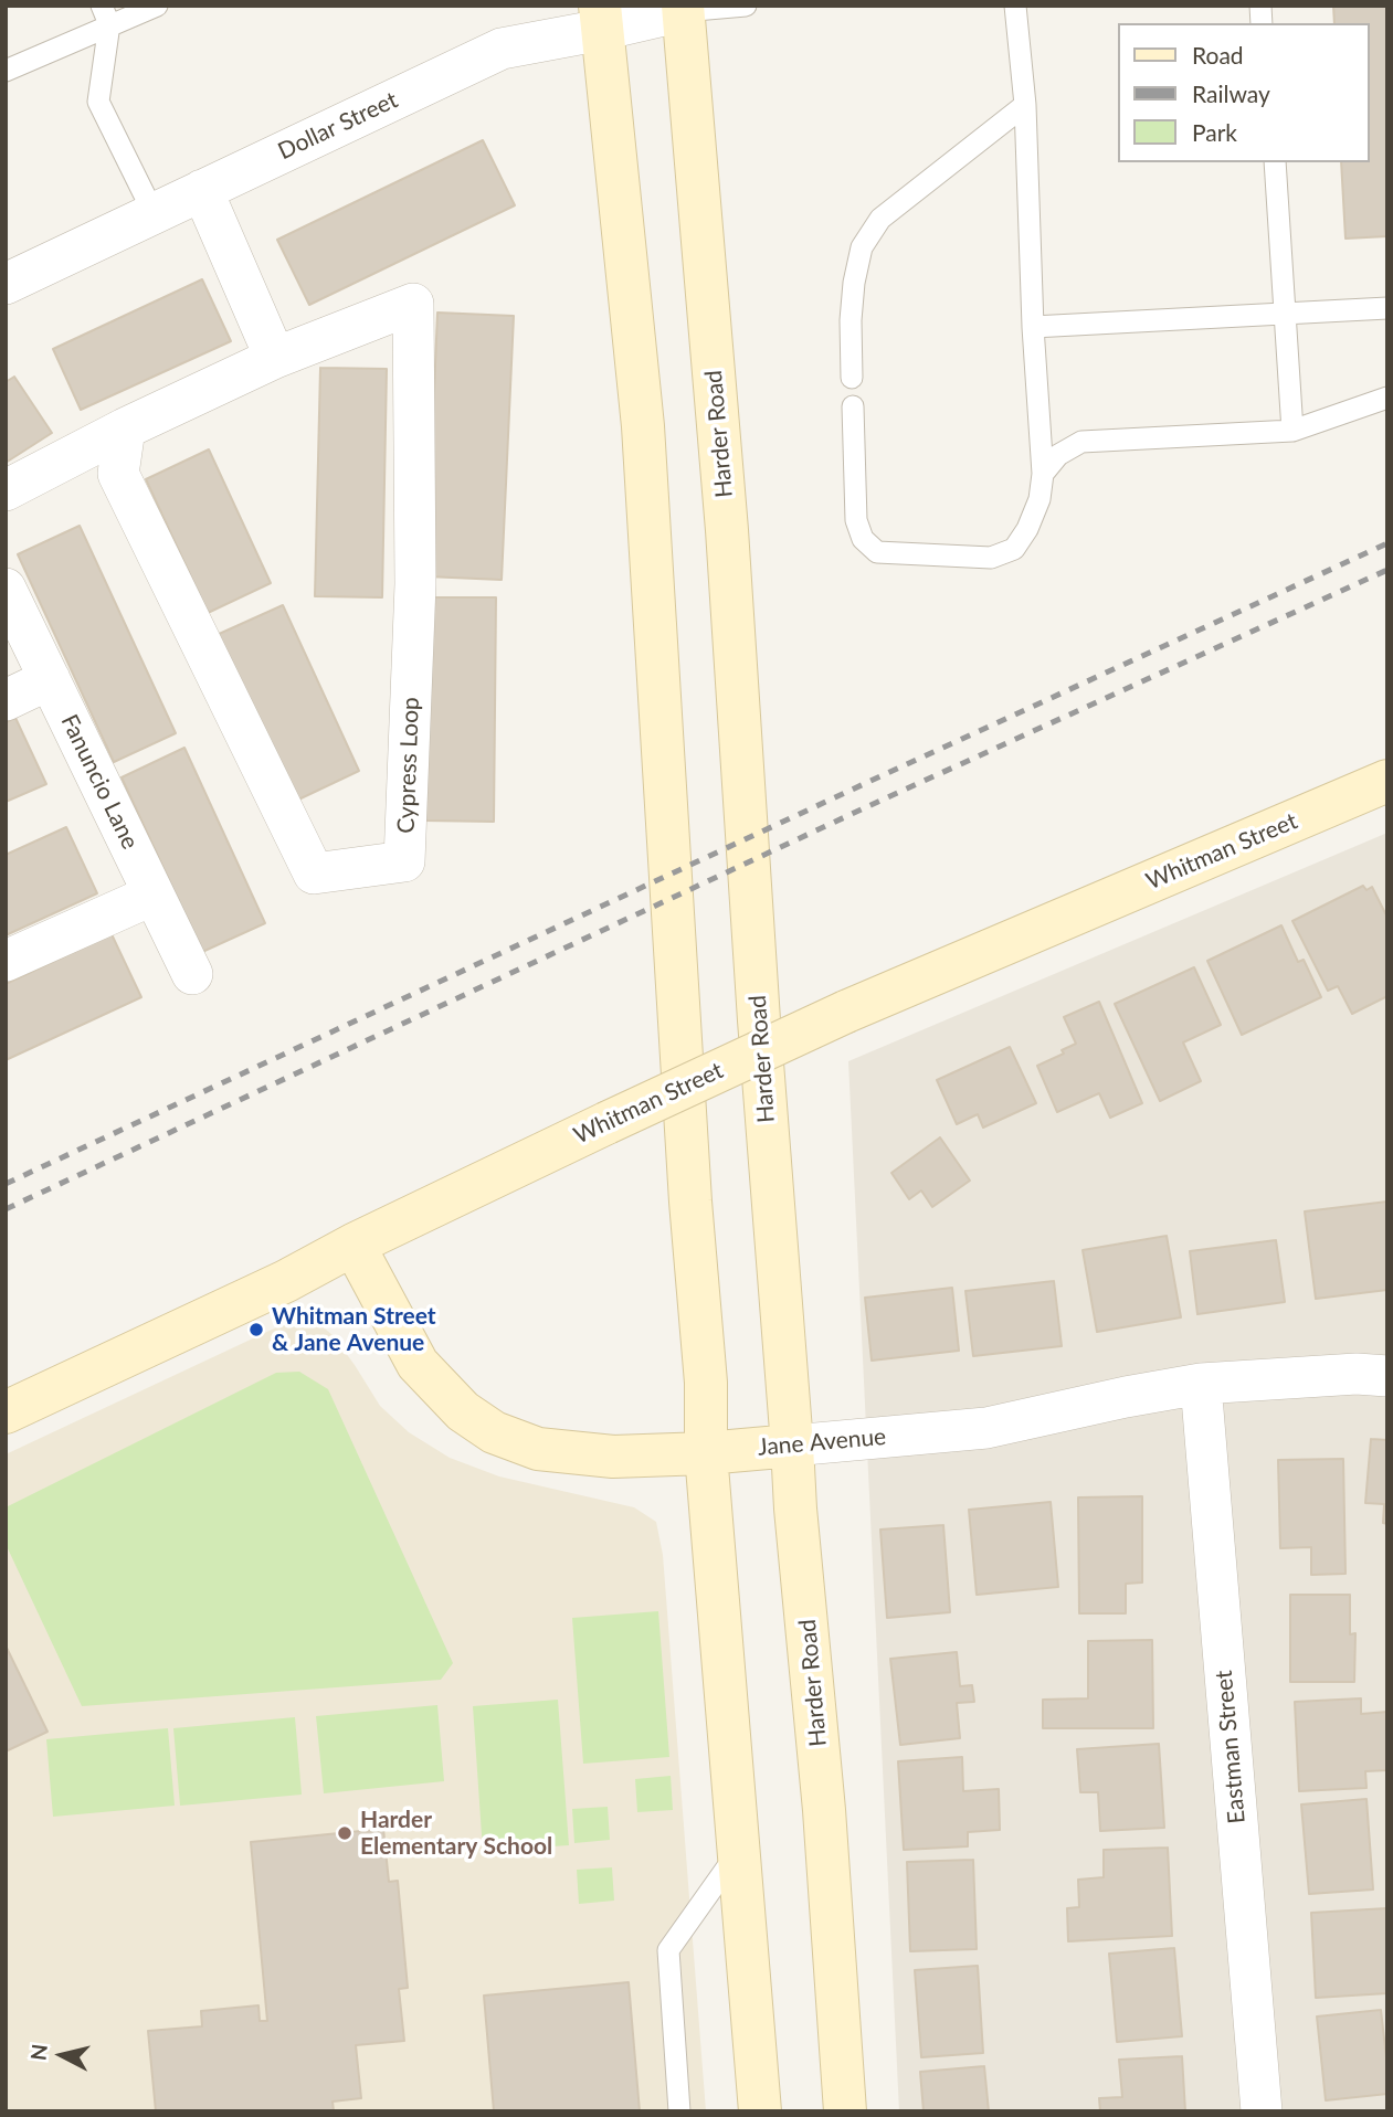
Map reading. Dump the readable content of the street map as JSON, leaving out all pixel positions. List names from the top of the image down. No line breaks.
{"streets":{"main road":["Harder Road","Whitman Street","Jane Avenue"],"street":["Dollar Street","Cypress Loop","Fanuncio Lane","Eastman Street"]},"crossings":[["Dollar Street","Harder Road"],["Harder Road","Jane Avenue"],["Whitman Street","Jane Avenue"],["Jane Avenue","Eastman Street"]],"places":["Whitman Street & Jane Avenue","Harder Elementary School"],"legend":["Road","Railway","Park"],"north":"left"}
